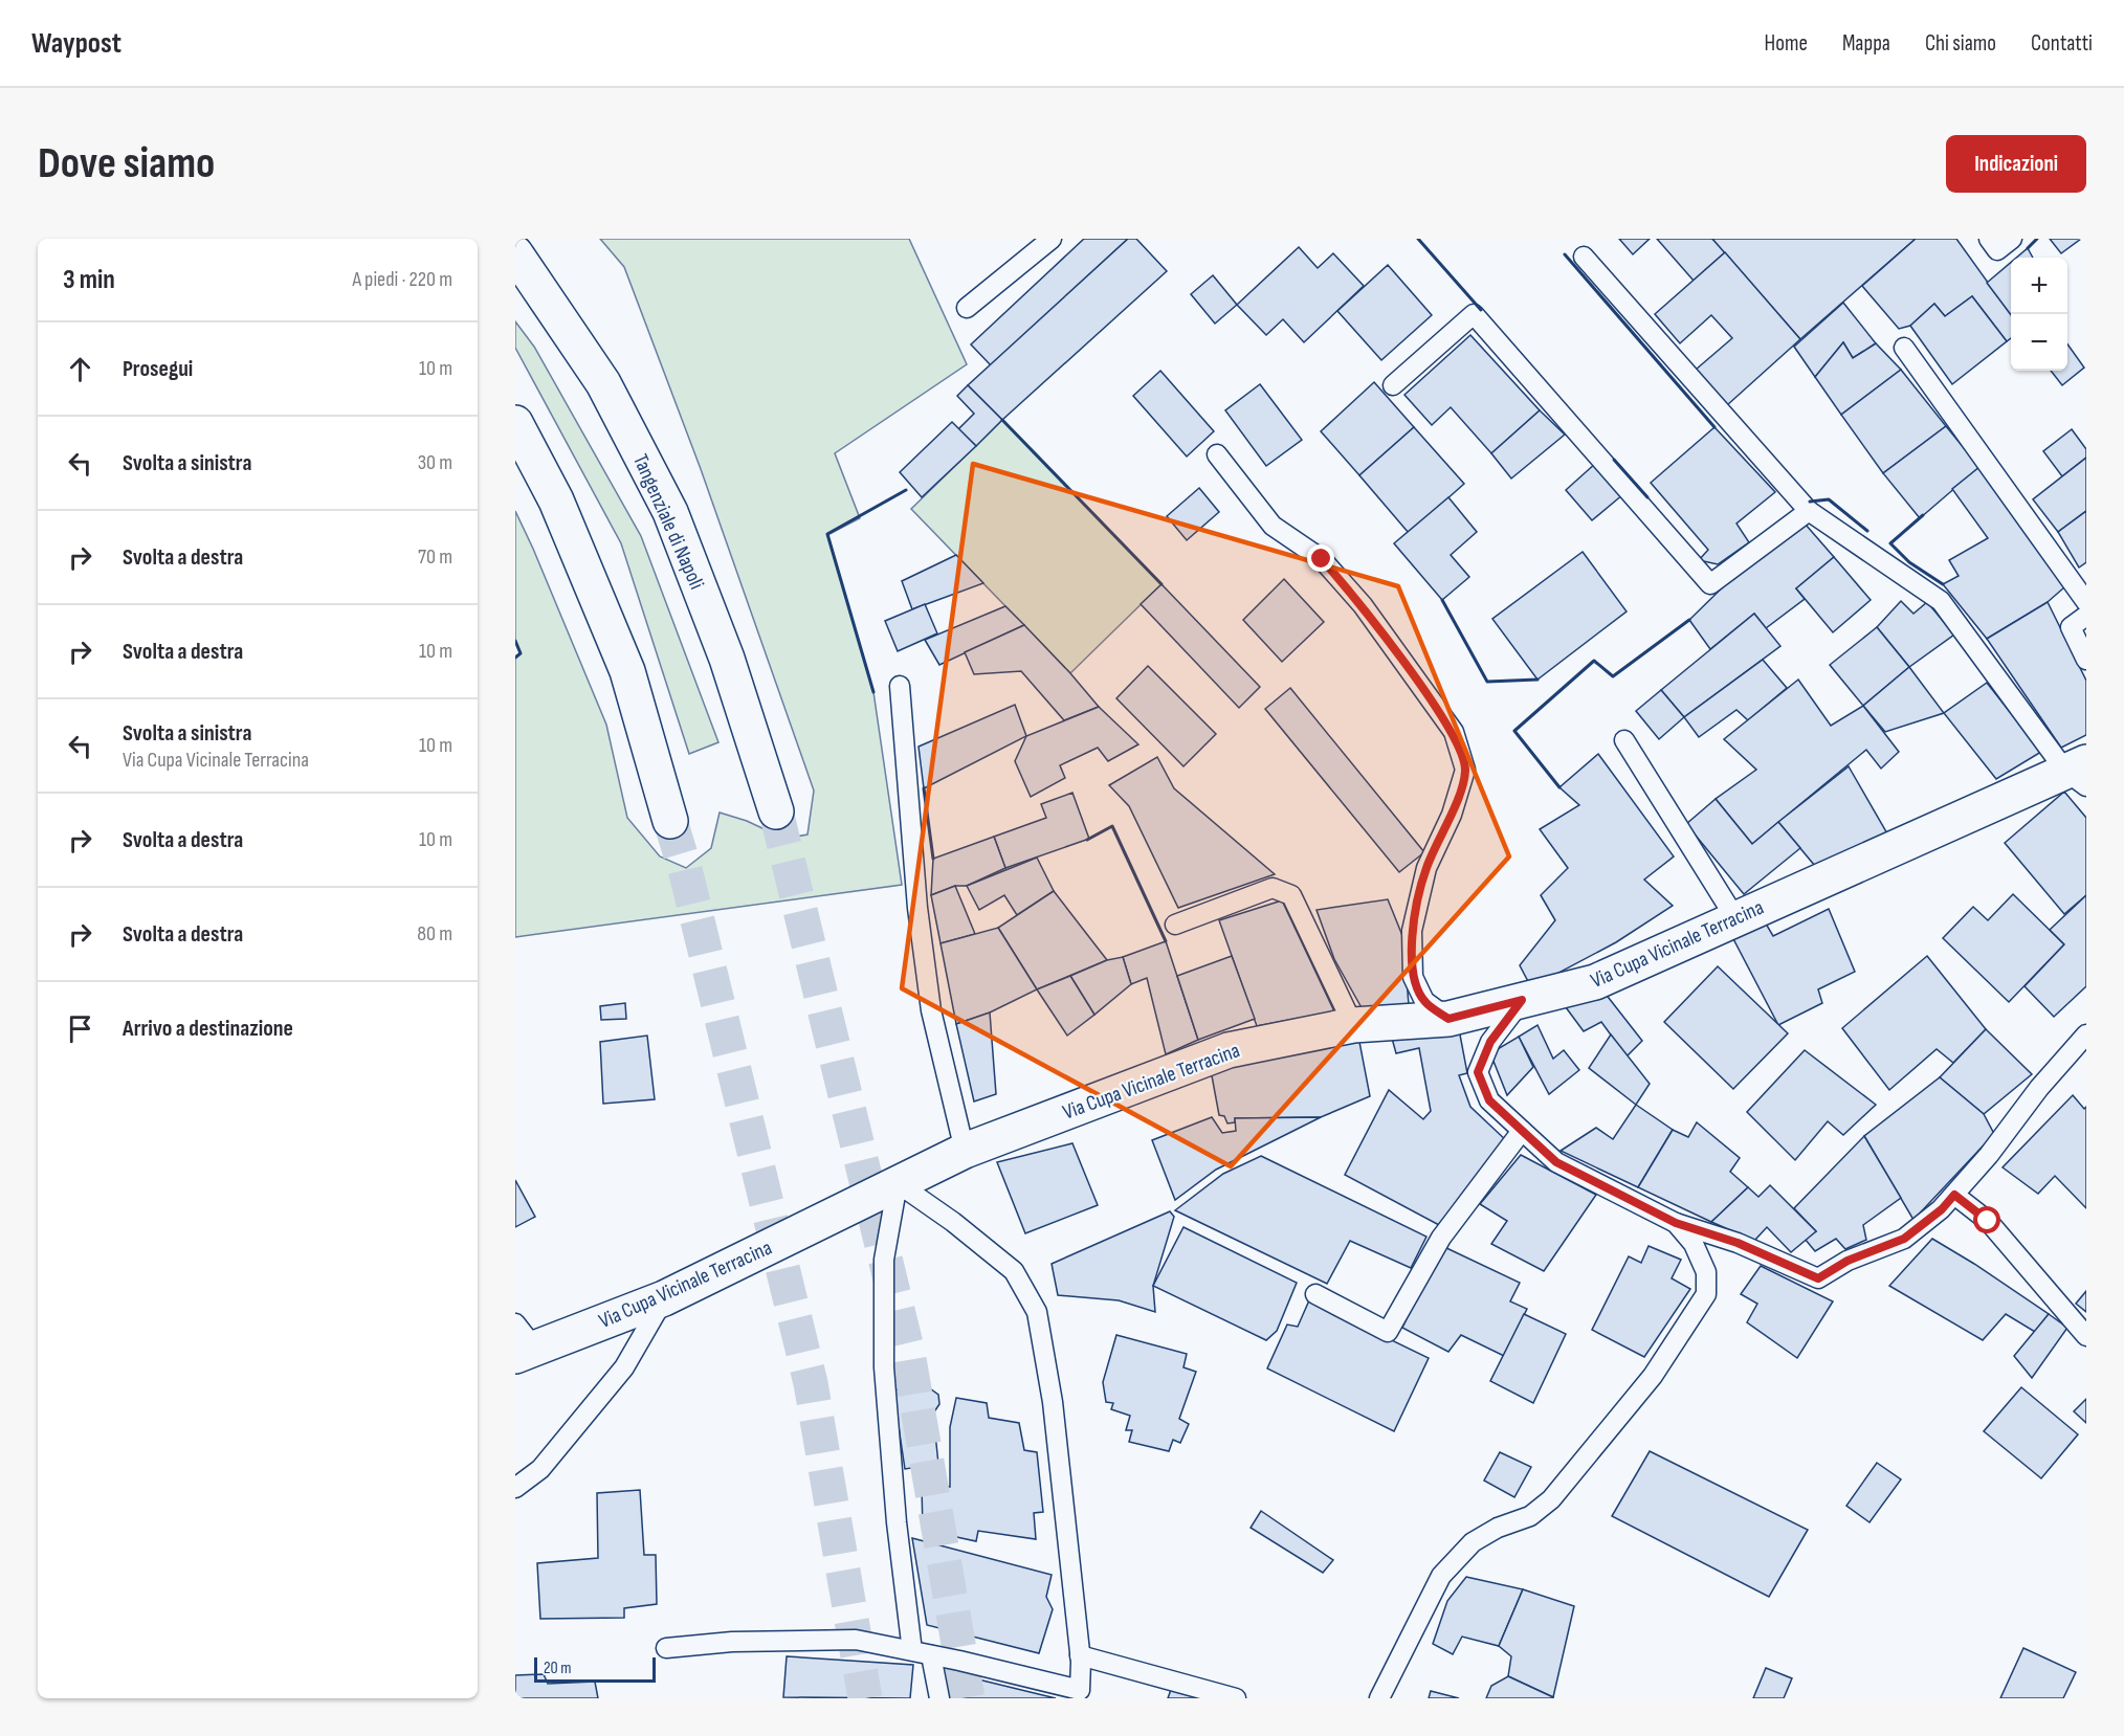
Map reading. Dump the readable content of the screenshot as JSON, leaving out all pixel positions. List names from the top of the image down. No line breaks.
{"streets":{"main road":["Tangenziale di Napoli","Via Cupa Vicinale Terracina"]},"scale_bar":"20 m","page":{"header":"Waypost","nav":["Home","Mappa","Chi siamo","Contatti"],"buttons":"Indicazioni","title":"Dove siamo","heading":["3 min","A piedi · 220 m"],"map_buttons":["+","−"],"list":[["Prosegui","10 m"],["Svolta a sinistra","30 m"],["Svolta a destra","70 m"],["Svolta a destra","10 m"],["Svolta a sinistra","Via Cupa Vicinale Terracina","10 m"],["Svolta a destra","10 m"],["Svolta a destra","80 m"],"Arrivo a destinazione"],"scale":"20 m"}}
